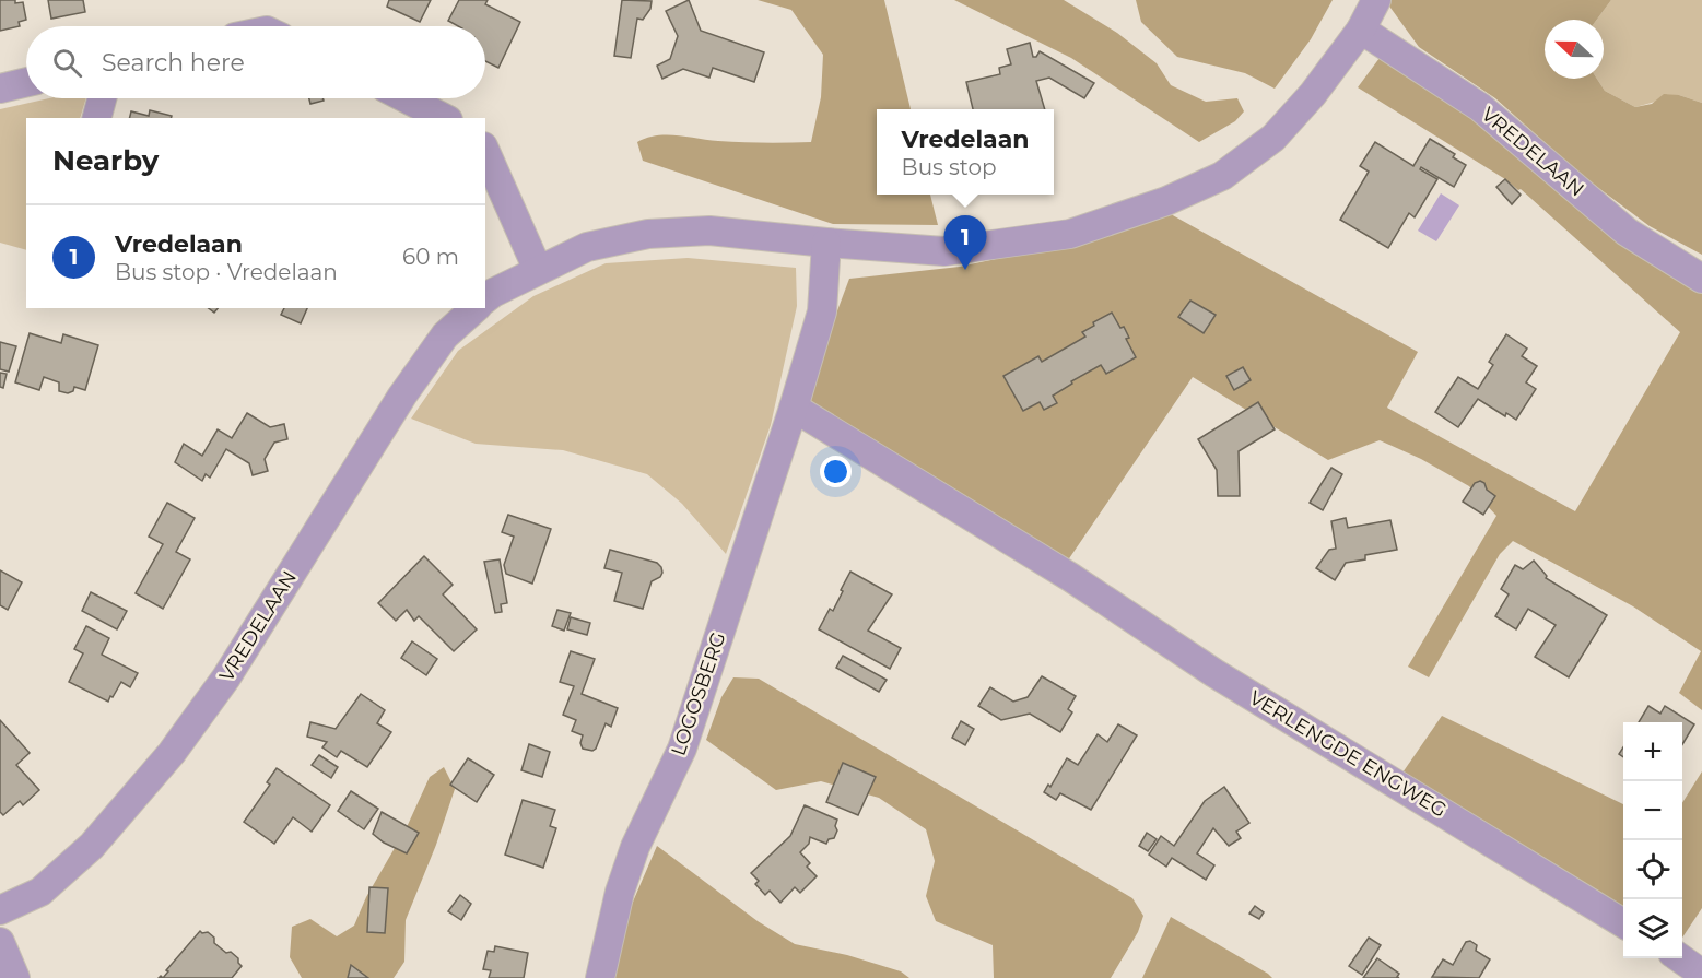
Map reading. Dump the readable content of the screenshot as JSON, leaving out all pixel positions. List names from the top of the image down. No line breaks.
{"streets":{"street":["VREDELAAN","LOGOSBERG","VERLENGDE ENGWEG"]},"crossings":[["LOGOSBERG","VERLENGDE ENGWEG"]],"north":"left","page":{"search":"Search here","popup":["Vredelaan","Bus stop"],"heading":"Nearby","list":[{"mark":"1","name":"Vredelaan","note":"Bus stop · Vredelaan","value":"60 m"}],"pins":"1","map_buttons":["+","−"]}}
